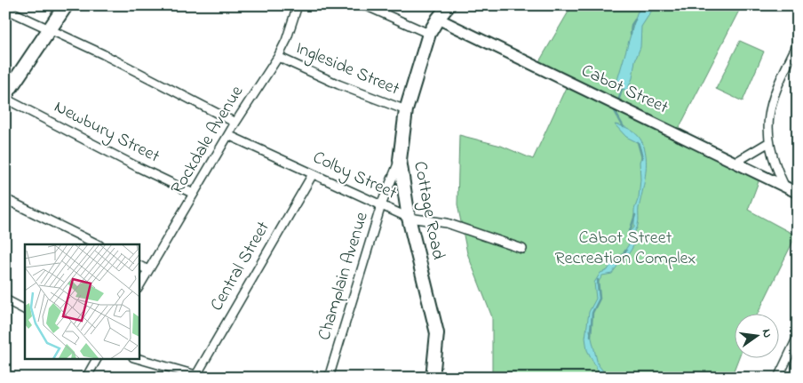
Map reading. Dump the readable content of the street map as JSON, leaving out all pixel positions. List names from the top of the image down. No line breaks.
{"streets":{"main road":["Cottage Road"],"street":["Ingleside Street","Cabot Street","Newbury Street","Rockdale Avenue","Colby Street","Central Street","Champlain Avenue"]},"crossings":[["Ingleside Street","Rockdale Avenue"],["Ingleside Street","Cottage Road"],["Cabot Street","Cottage Road"],["Newbury Street","Rockdale Avenue"],["Rockdale Avenue","Colby Street"],["Colby Street","Cottage Road"],["Colby Street","Central Street"],["Colby Street","Champlain Avenue"],["Cottage Road","Champlain Avenue"]],"parks":["Cabot Street Recreation Complex"],"north":"right"}
